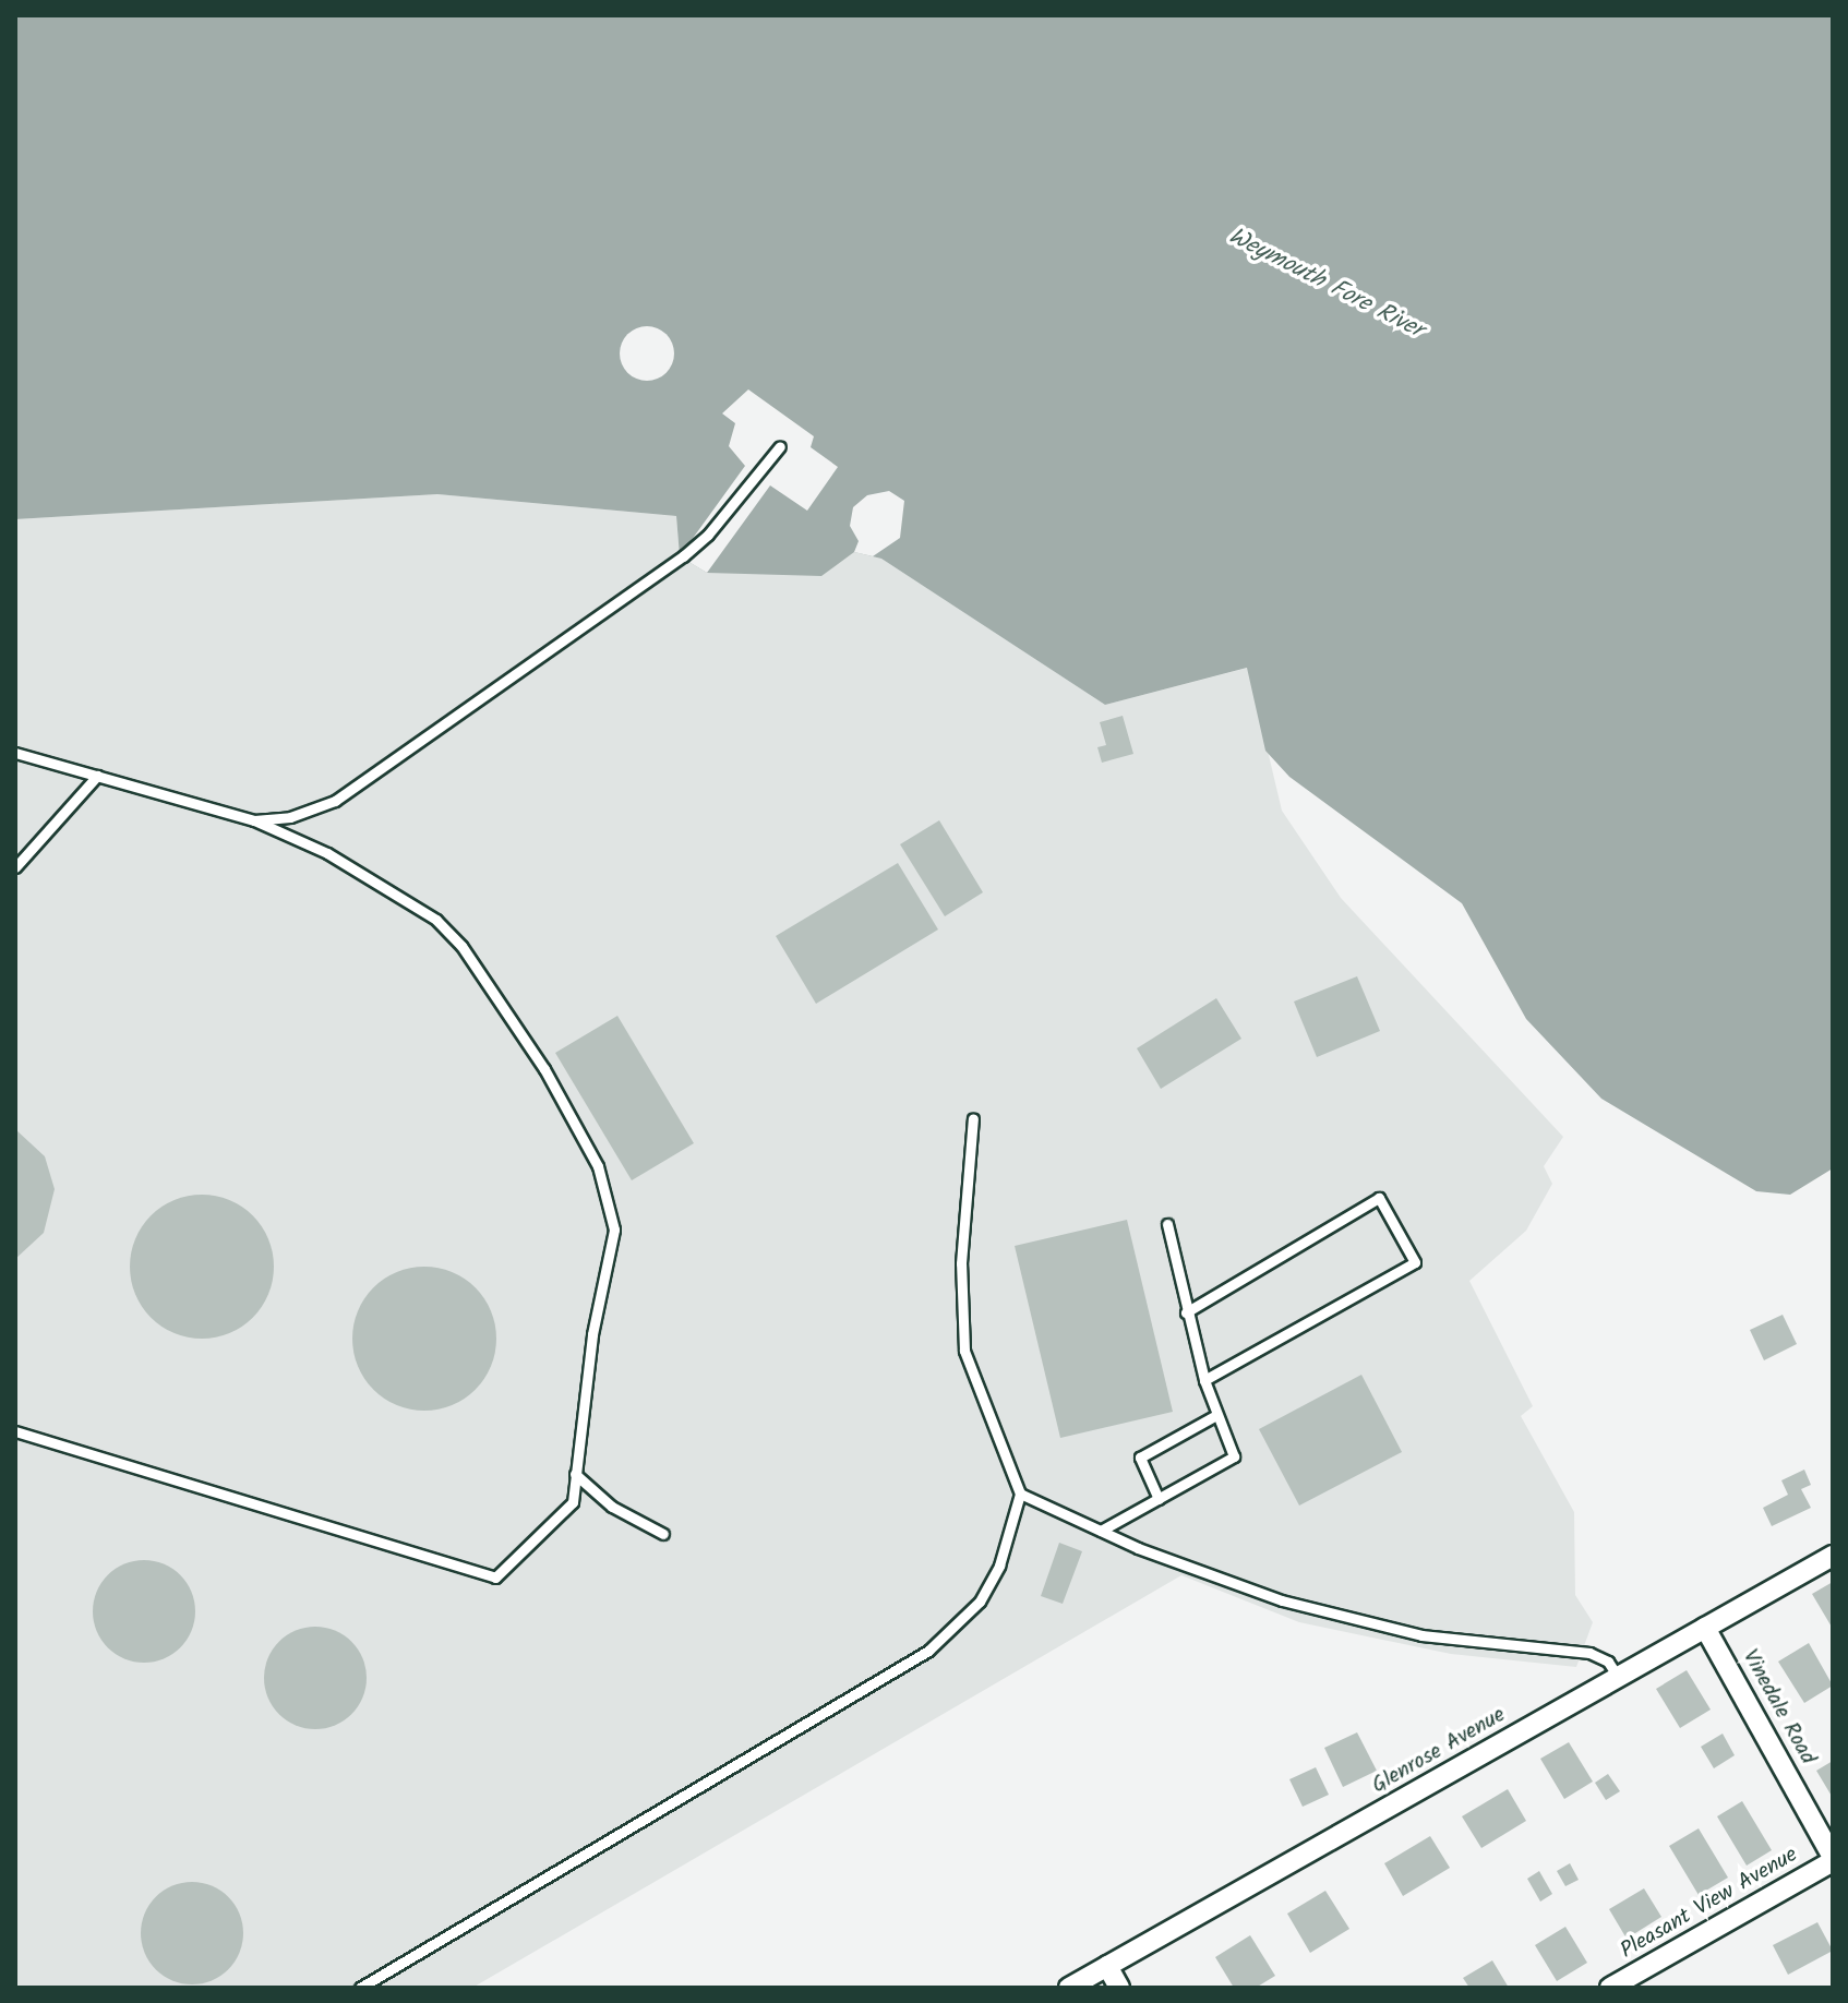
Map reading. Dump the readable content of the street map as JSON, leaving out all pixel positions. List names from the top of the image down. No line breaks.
{"streets":{"street":["Vinedale Road","Glenrose Avenue","Pleasant View Avenue"]},"crossings":[["Vinedale Road","Glenrose Avenue"],["Vinedale Road","Pleasant View Avenue"]],"water":["Weymouth Fore River"]}
